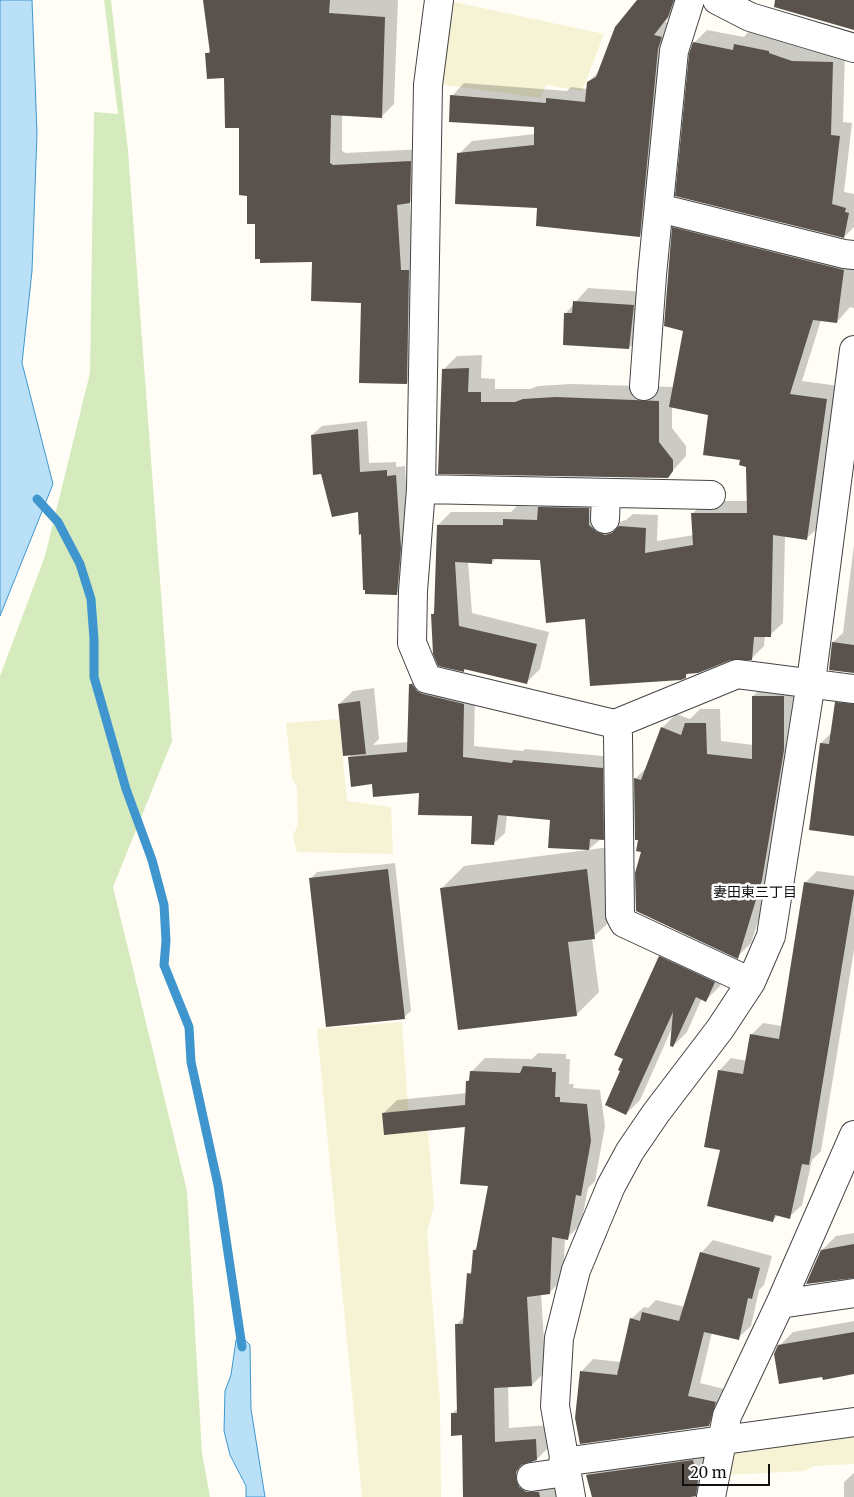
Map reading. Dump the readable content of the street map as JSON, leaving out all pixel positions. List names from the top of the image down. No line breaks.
{"districts":["妻田東三丁目"],"scale_bar":"20 m"}
